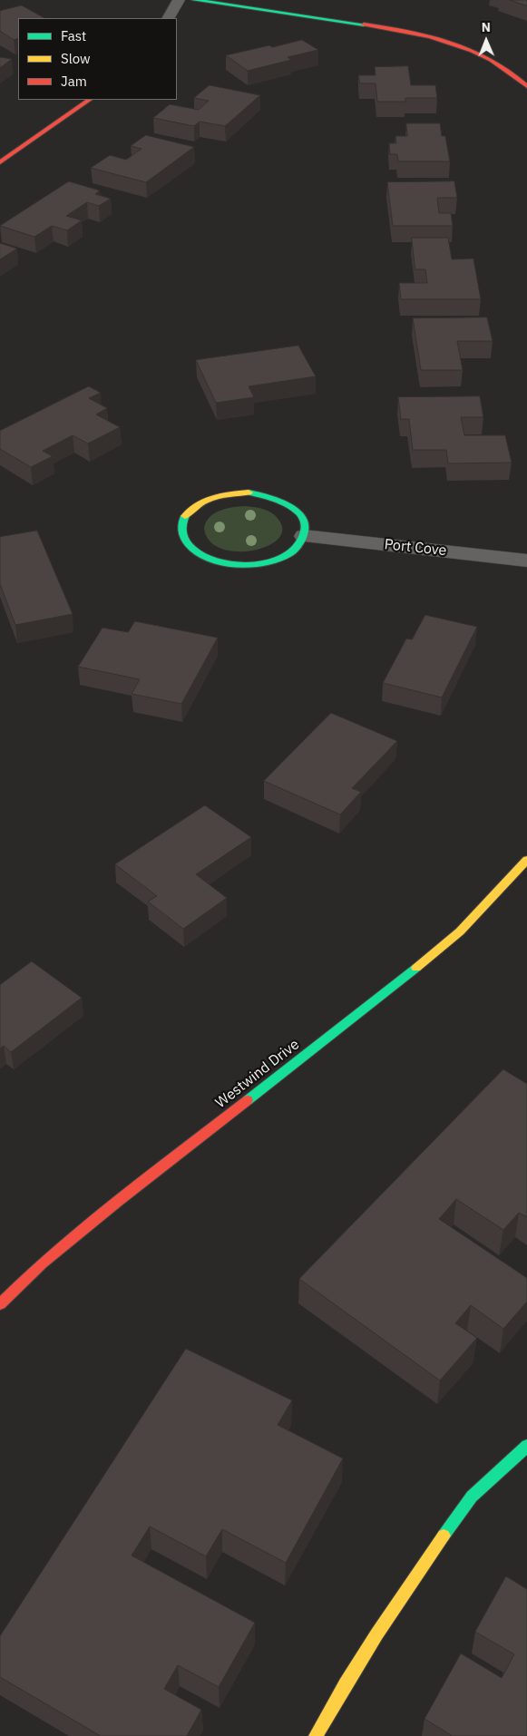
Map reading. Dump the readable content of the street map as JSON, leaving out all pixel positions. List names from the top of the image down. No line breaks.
{"streets":{"street":["Port Cove","Westwind Drive"]},"legend":["Fast","Slow","Jam"],"north":"top"}
